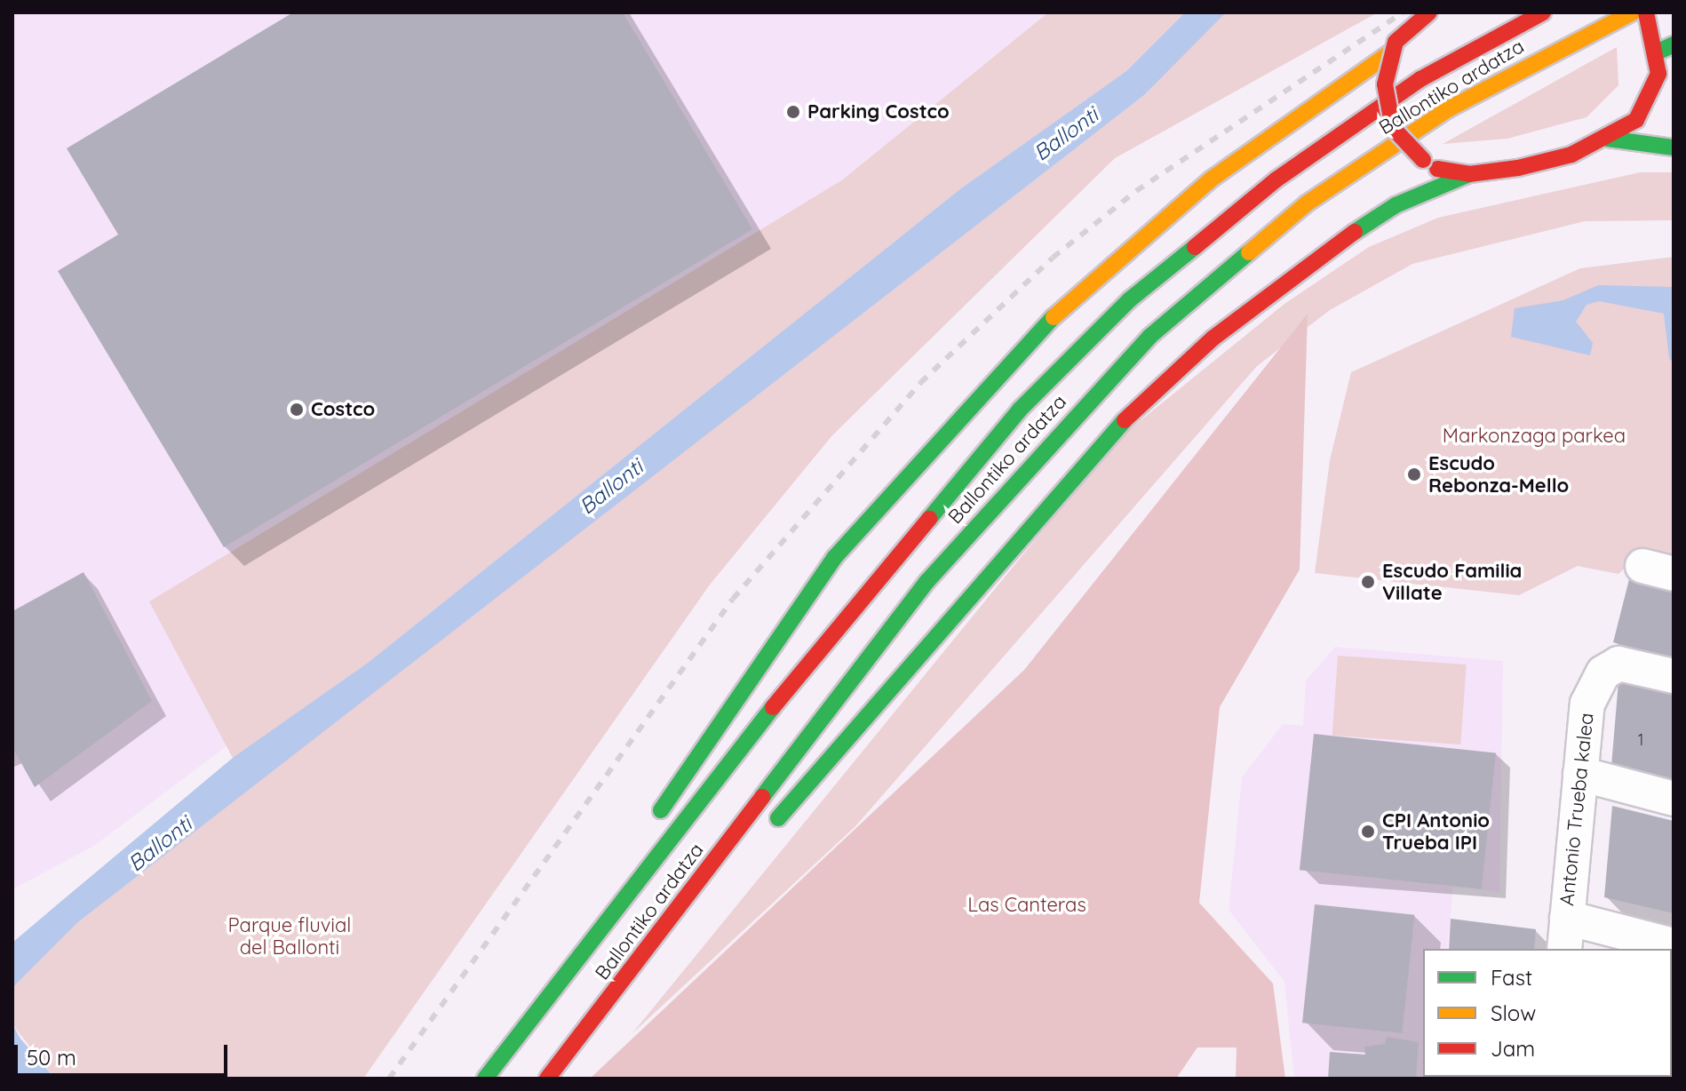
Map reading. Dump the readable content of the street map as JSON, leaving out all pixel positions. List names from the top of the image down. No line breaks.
{"streets":{"main road":["Ballontiko ardatza"],"street":["Antonio Trueba kalea"]},"water":["Ballonti"],"parks":["Markonzaga parkea","Las Canteras","Parque fluvial del Ballonti"],"places":["Parking Costco","Costco","Escudo Rebonza-Mello","Escudo Familia Villate","CPI Antonio Trueba IPI"],"house_numbers":["1"],"legend":["Fast","Slow","Jam"],"scale_bar":"50 m"}
